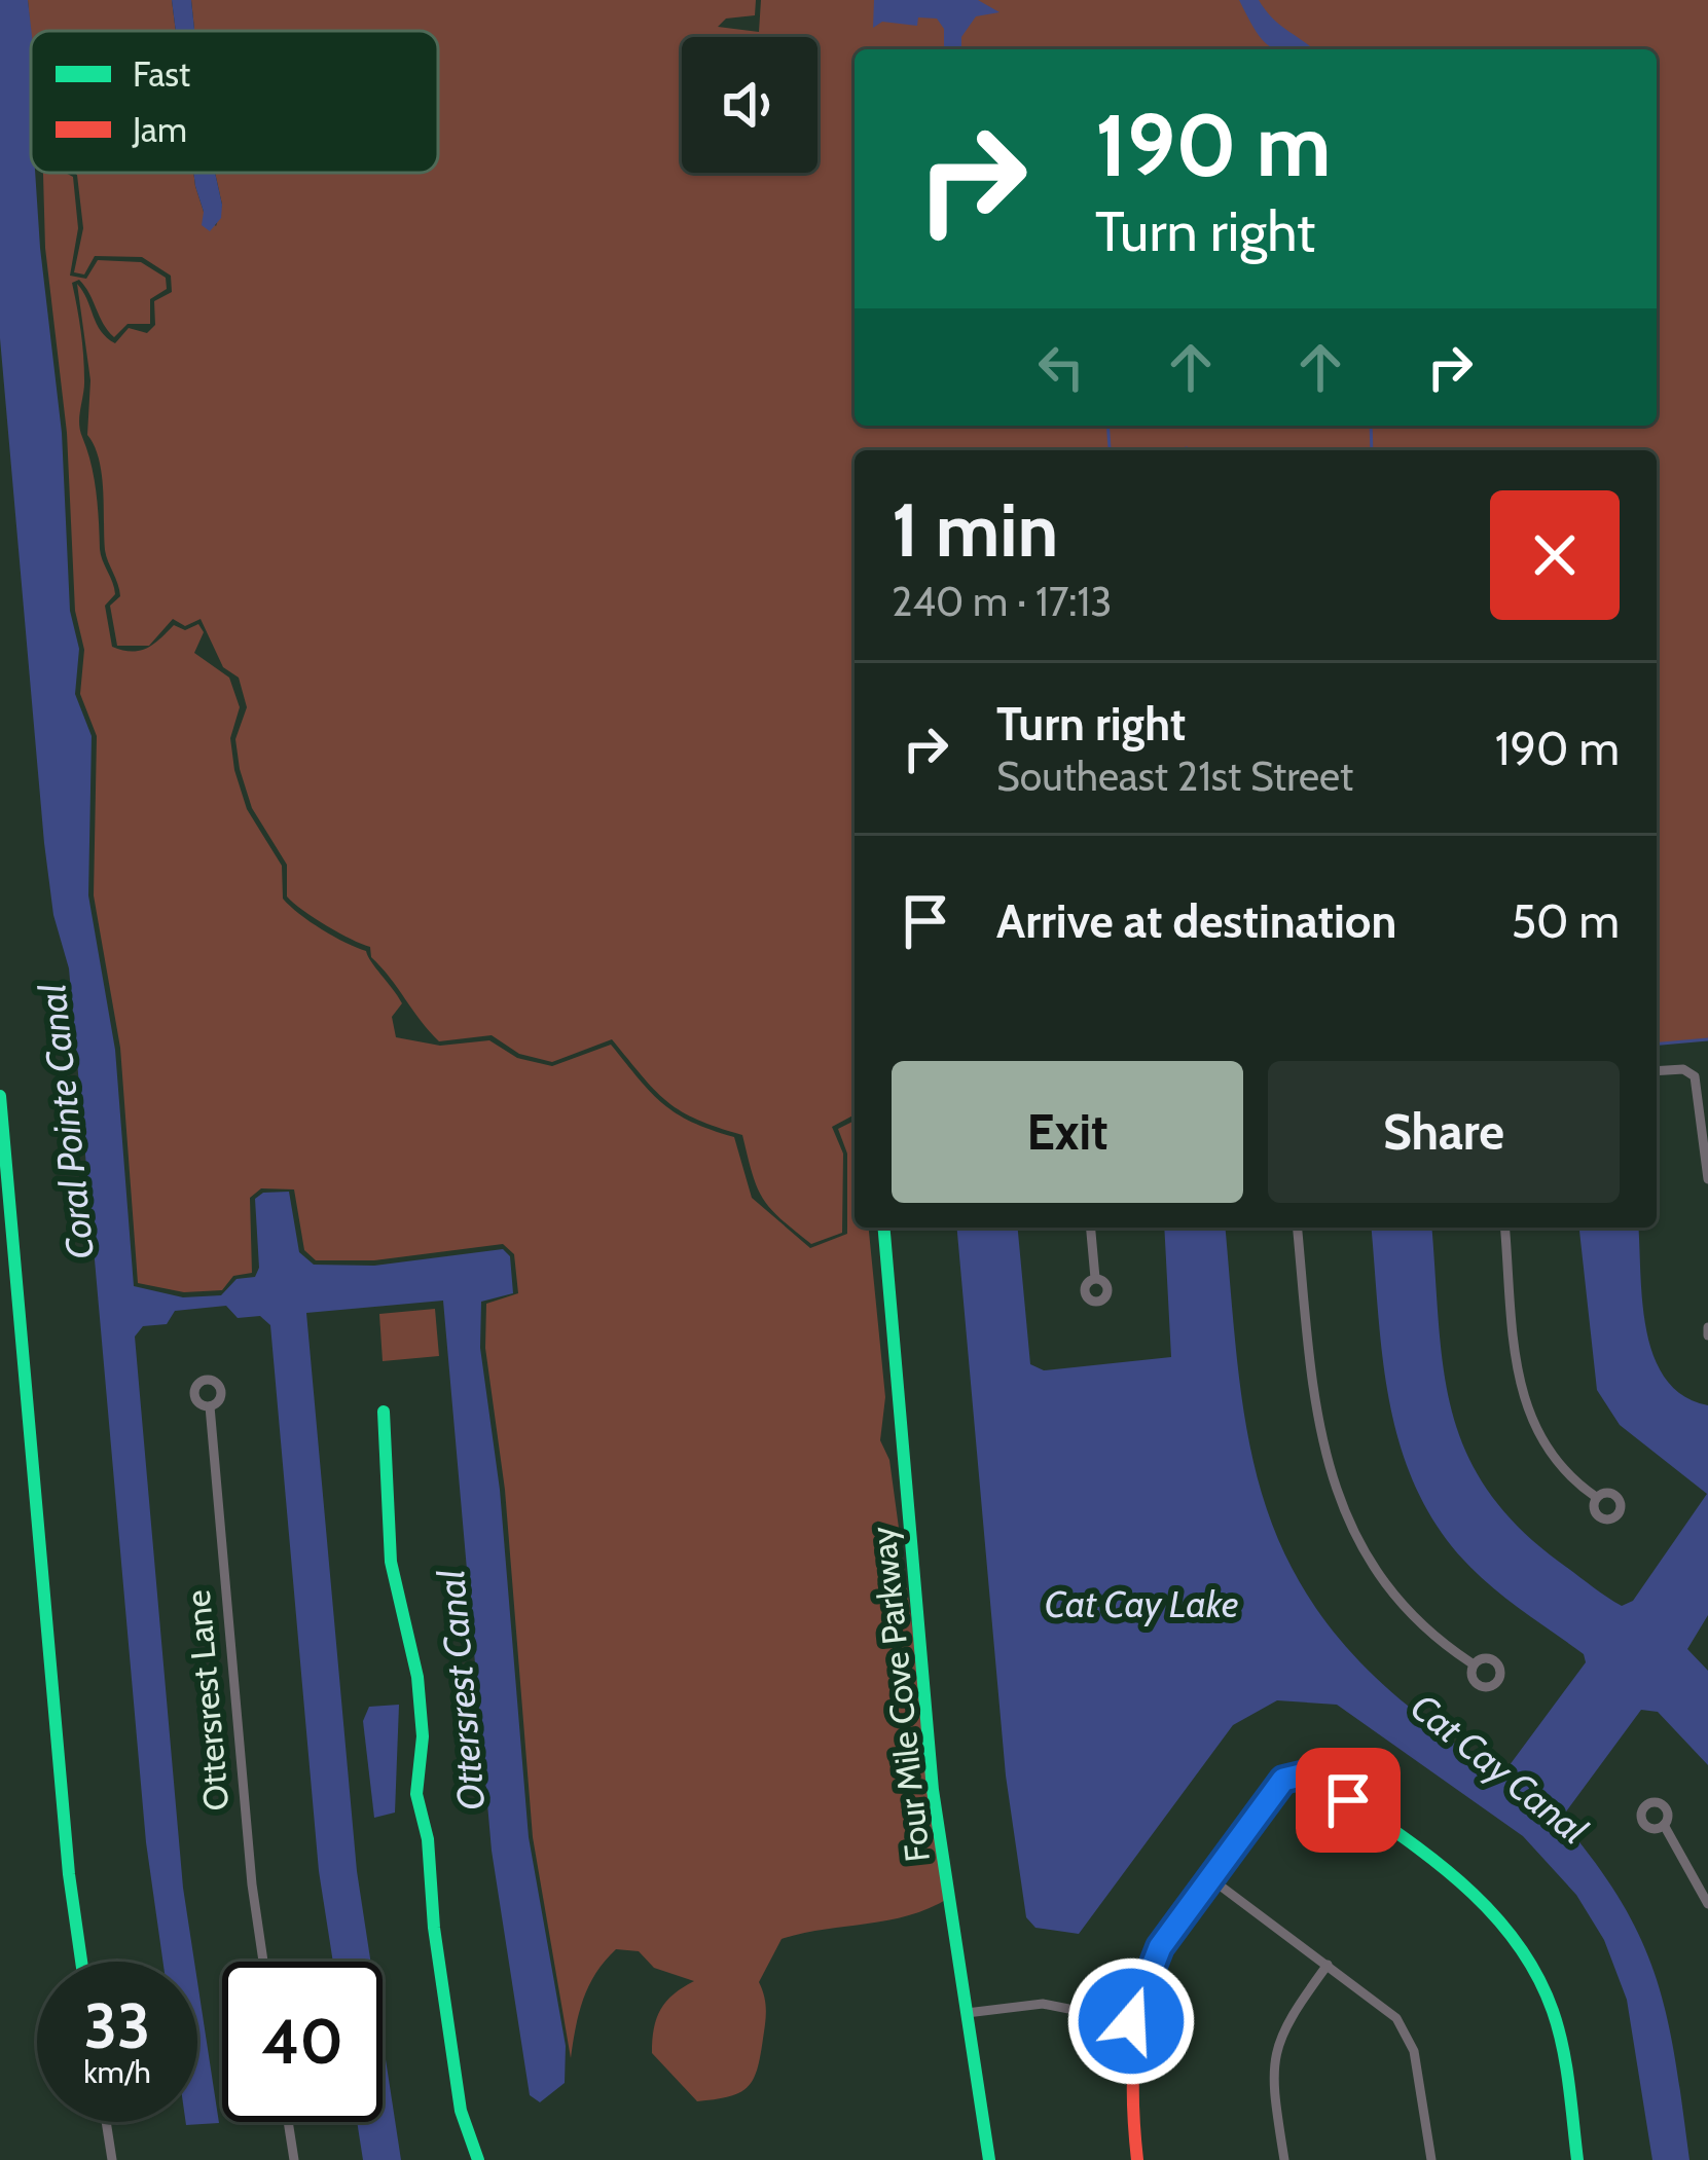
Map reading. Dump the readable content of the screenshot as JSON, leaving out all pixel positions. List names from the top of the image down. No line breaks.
{"streets":{"street":["Four Mile Cove Parkway","Ottersrest Lane"]},"water":["Coral Pointe Canal","Cat Cay Lake","Ottersrest Canal","Cat Cay Canal"],"legend":["Fast","Jam"],"page":{"turn":["190 m","Turn right"],"heading":["1 min","240 m · 17:13"],"list":[{"name":"Turn right","note":"Southeast 21st Street","value":"190 m"},{"name":"Arrive at destination","value":"50 m"}],"buttons":["Exit","Share"],"speed":"33 km/h","limit":"40"}}
